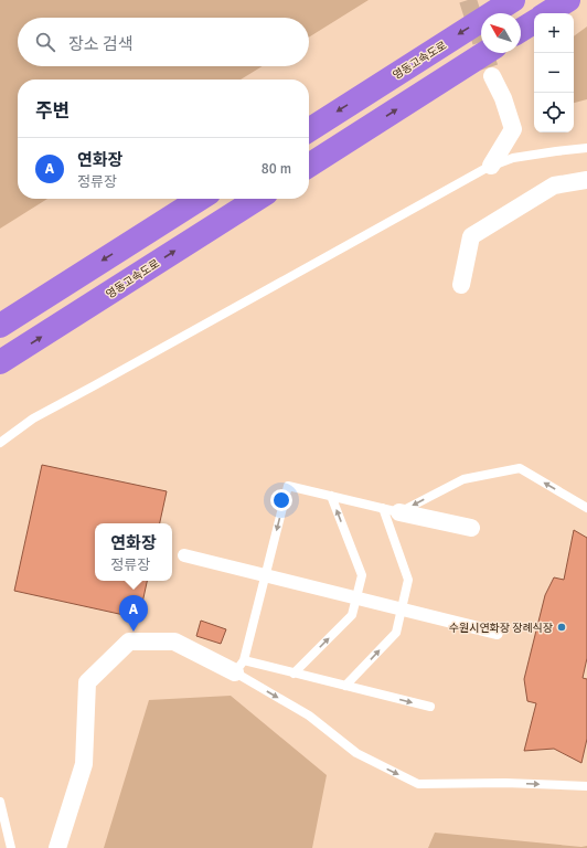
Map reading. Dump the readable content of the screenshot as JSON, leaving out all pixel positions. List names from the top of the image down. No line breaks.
{"streets":{"highway":["영동고속도로"]},"places":["수원시연화장 장례식장"],"north":"top left","page":{"map_buttons":["+","−"],"search":"장소 검색","heading":"주변","list":[{"mark":"A","name":"연화장","note":"정류장","value":"80 m"}],"popup":["연화장","정류장"],"pins":"A"}}
